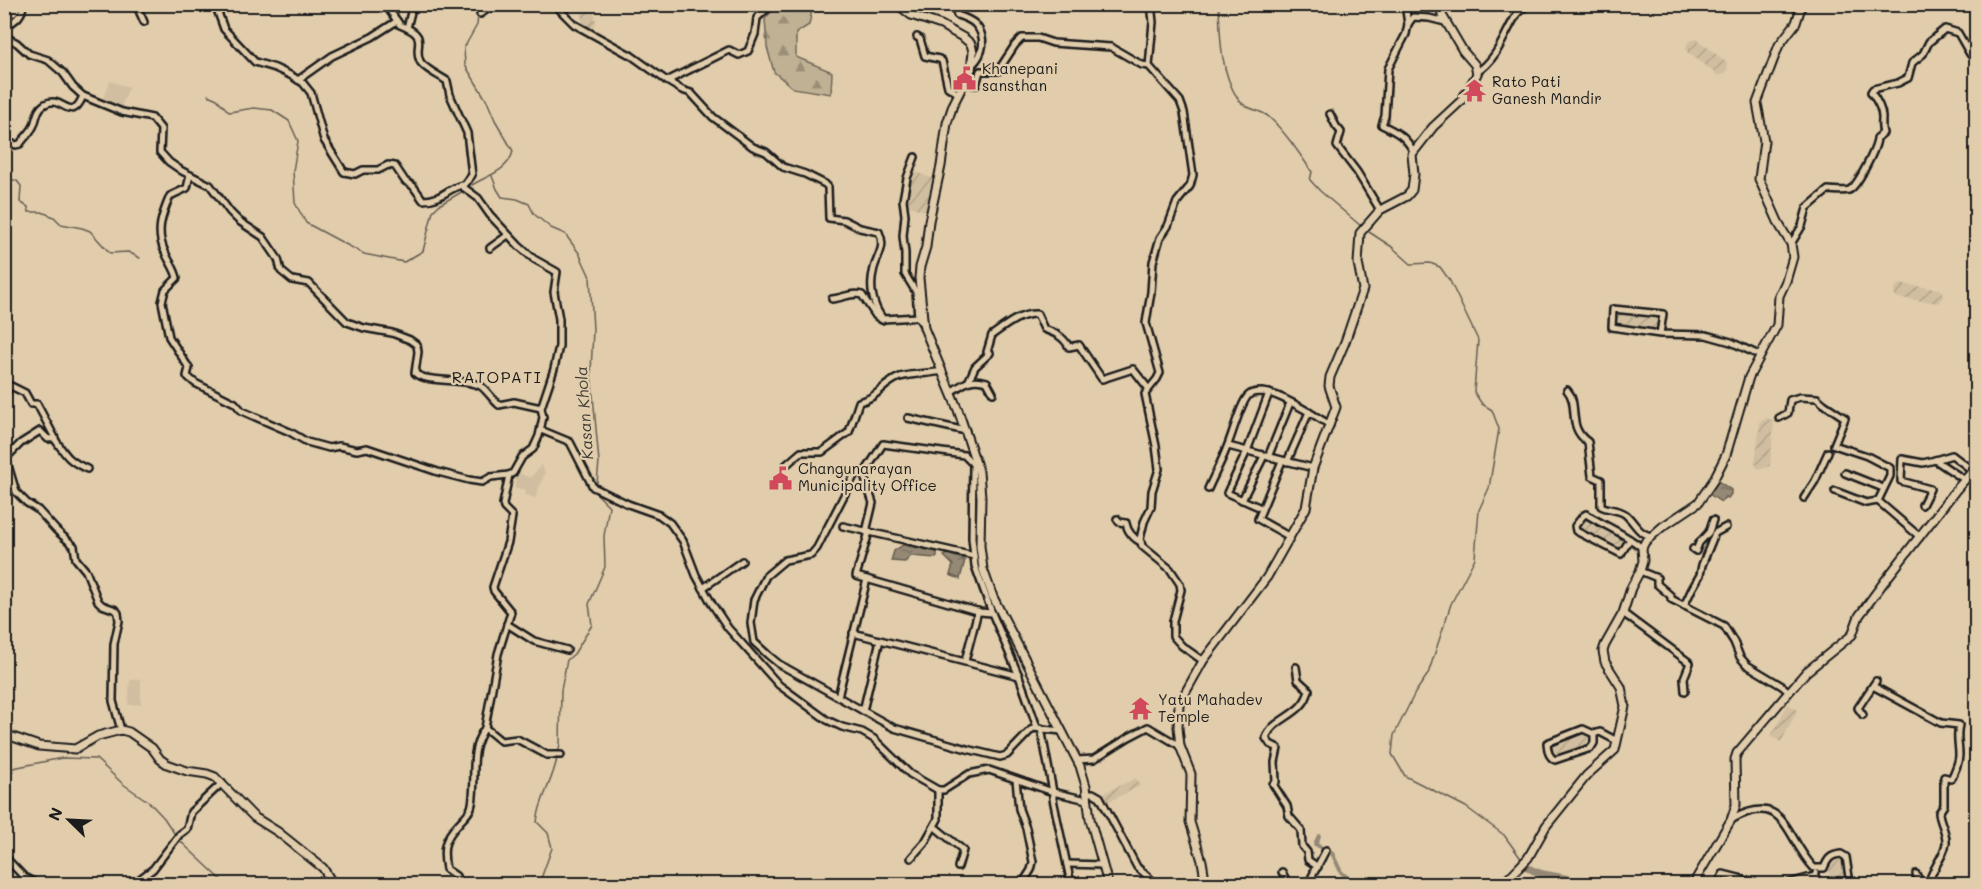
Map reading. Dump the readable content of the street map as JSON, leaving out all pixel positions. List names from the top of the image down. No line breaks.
{"districts":["RATOPATI"],"water":["Kasan Khola"],"places":{"public building":["Khanepani sansthan","Changunarayan Municipality Office"],"temple":["Rato Pati Ganesh Mandir","Yatu Mahadev Temple"]},"north":"top left"}
